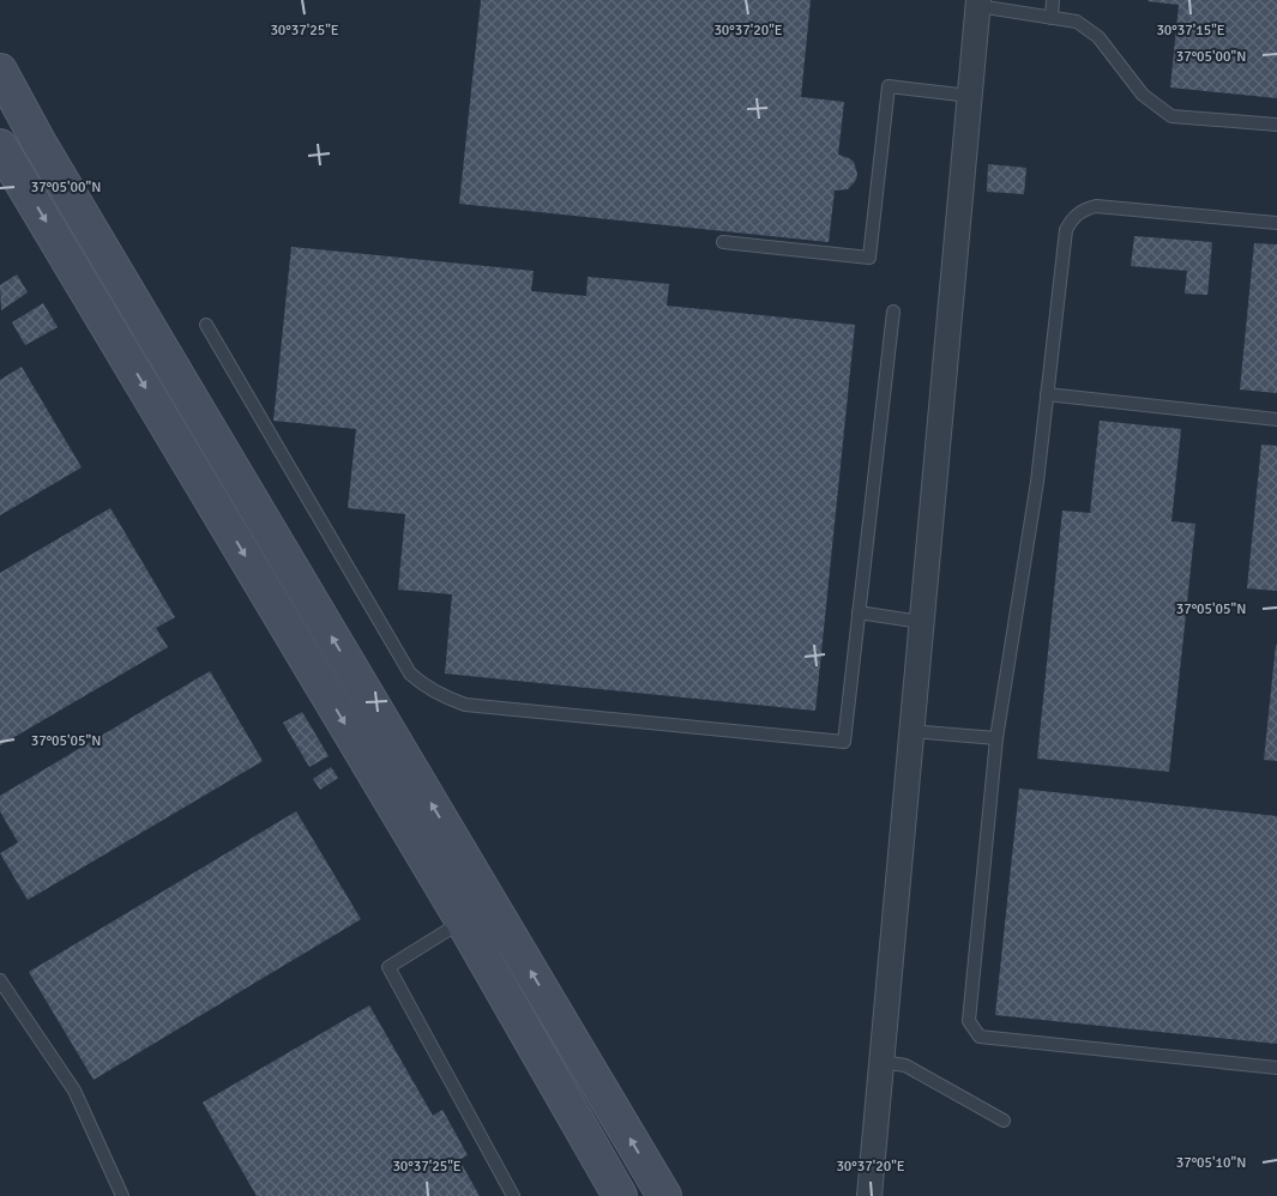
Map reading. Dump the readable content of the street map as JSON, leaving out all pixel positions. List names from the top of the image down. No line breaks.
{"coordinates":["30°37'25\"E","30°37'20\"E","30°37'15\"E","37°05'00\"N","37°05'05\"N","37°05'10\"N"]}
